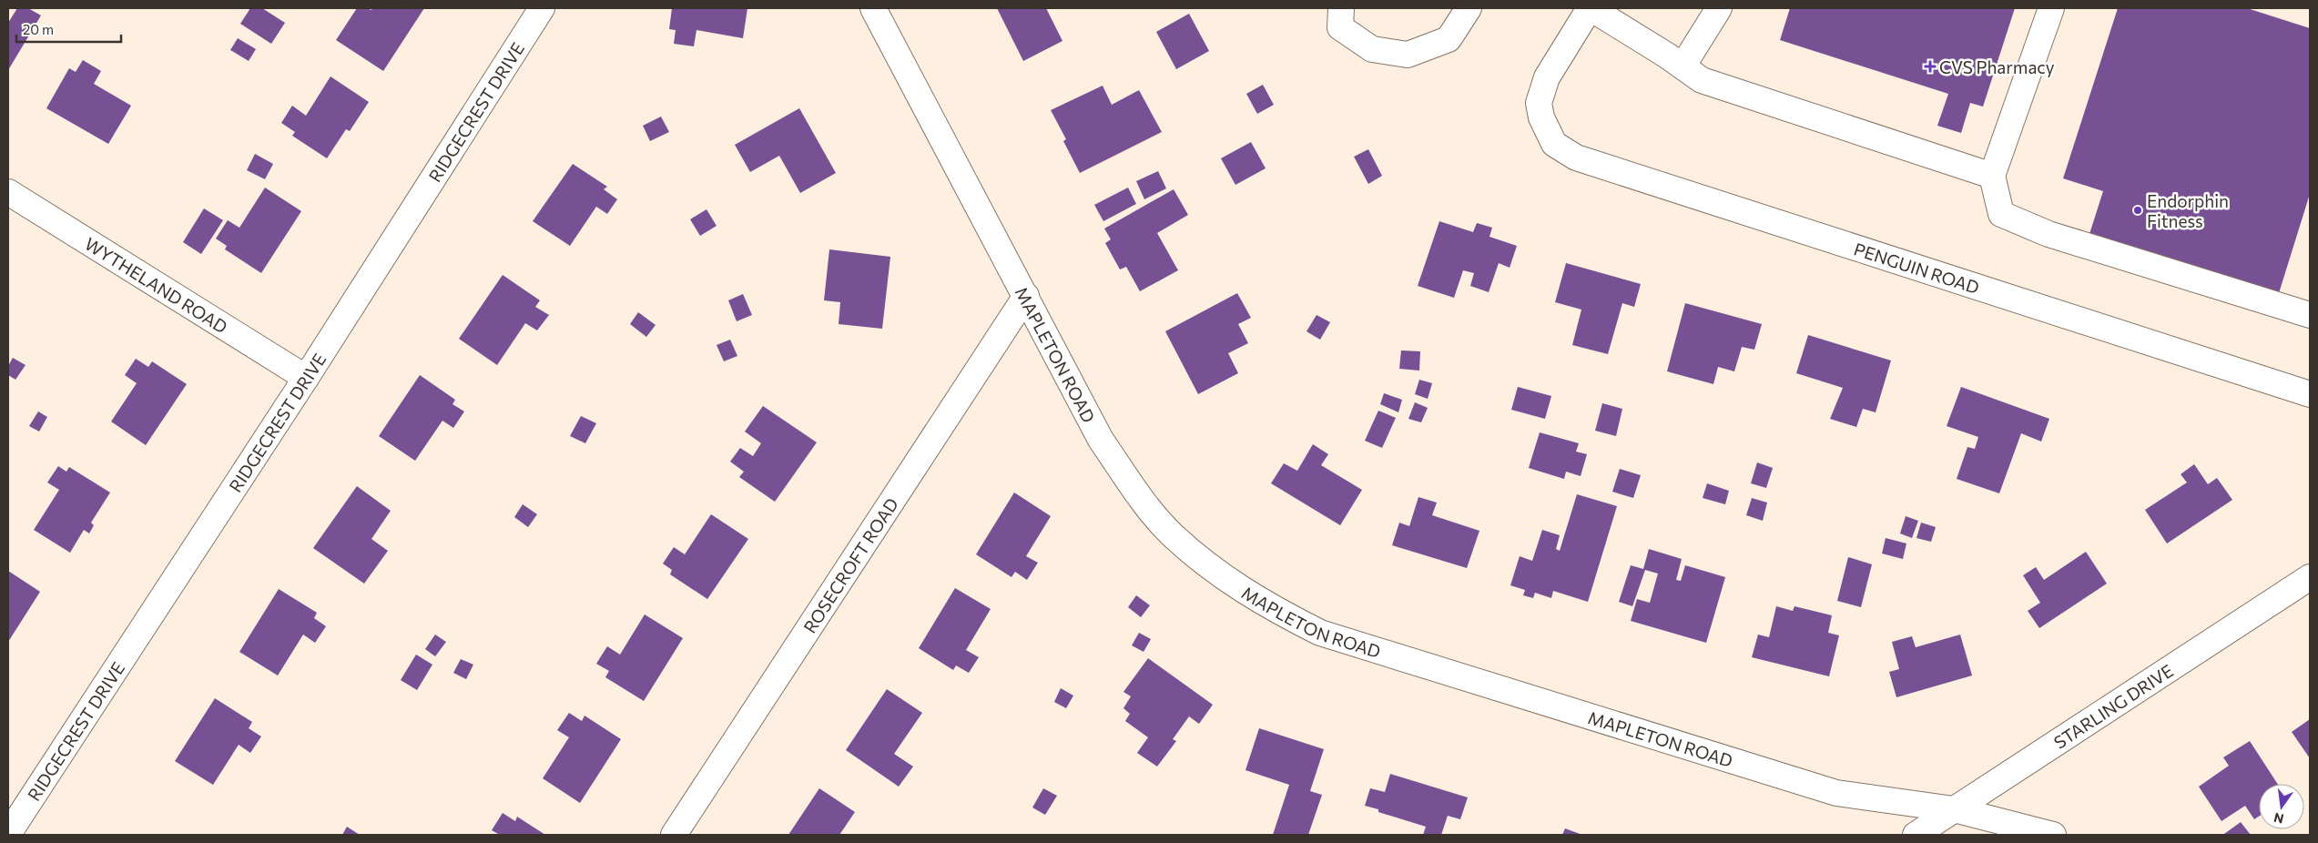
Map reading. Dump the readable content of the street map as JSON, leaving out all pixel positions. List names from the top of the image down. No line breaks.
{"streets":{"street":["RIDGECREST DRIVE","PENGUIN ROAD","WYTHELAND ROAD","MAPLETON ROAD","ROSECROFT ROAD","STARLING DRIVE"]},"crossings":[["RIDGECREST DRIVE","WYTHELAND ROAD"],["MAPLETON ROAD","ROSECROFT ROAD"],["MAPLETON ROAD","STARLING DRIVE"]],"places":{"health":["CVS Pharmacy"],"other":["Endorphin Fitness"]},"scale_bar":"20 m","north":"bottom"}
